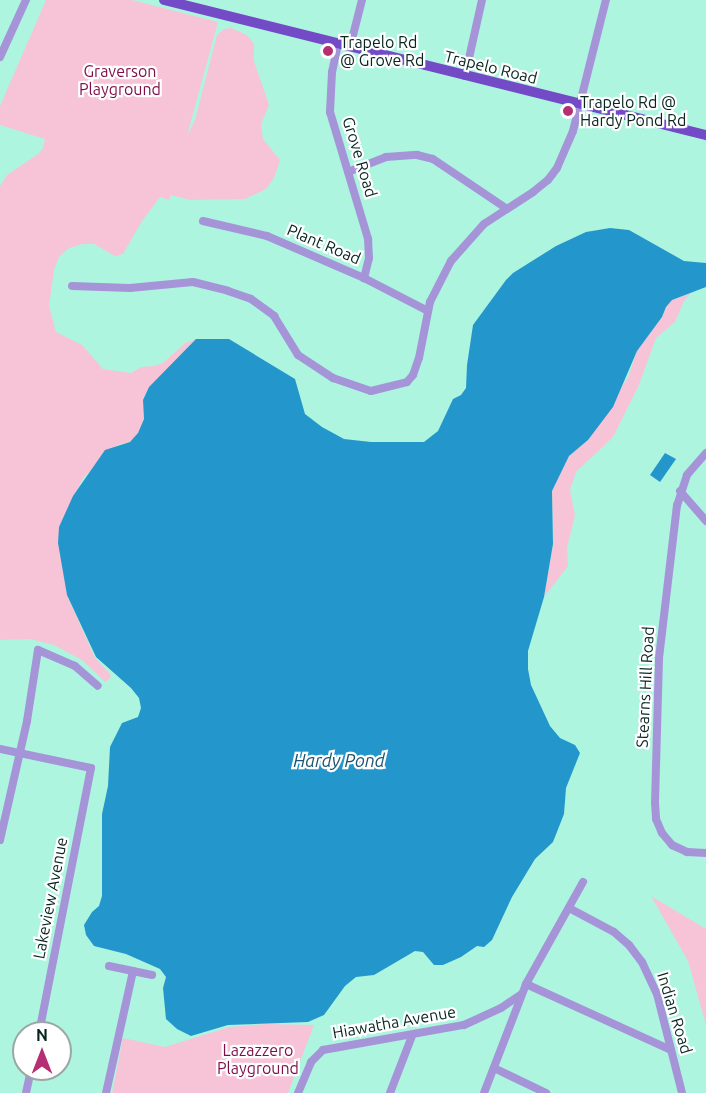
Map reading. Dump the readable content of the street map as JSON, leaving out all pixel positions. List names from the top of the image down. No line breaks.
{"streets":{"main road":["Trapelo Road"],"street":["Grove Road","Plant Road","Stearns Hill Road","Lakeview Avenue","Indian Road","Hiawatha Avenue"]},"crossings":[["Trapelo Road","Grove Road"],["Grove Road","Plant Road"]],"water":["Hardy Pond"],"parks":["Graverson Playground","Lazazzero Playground"],"places":["Trapelo Rd @ Grove Rd","Trapelo Rd @ Hardy Pond Rd"],"north":"top"}
